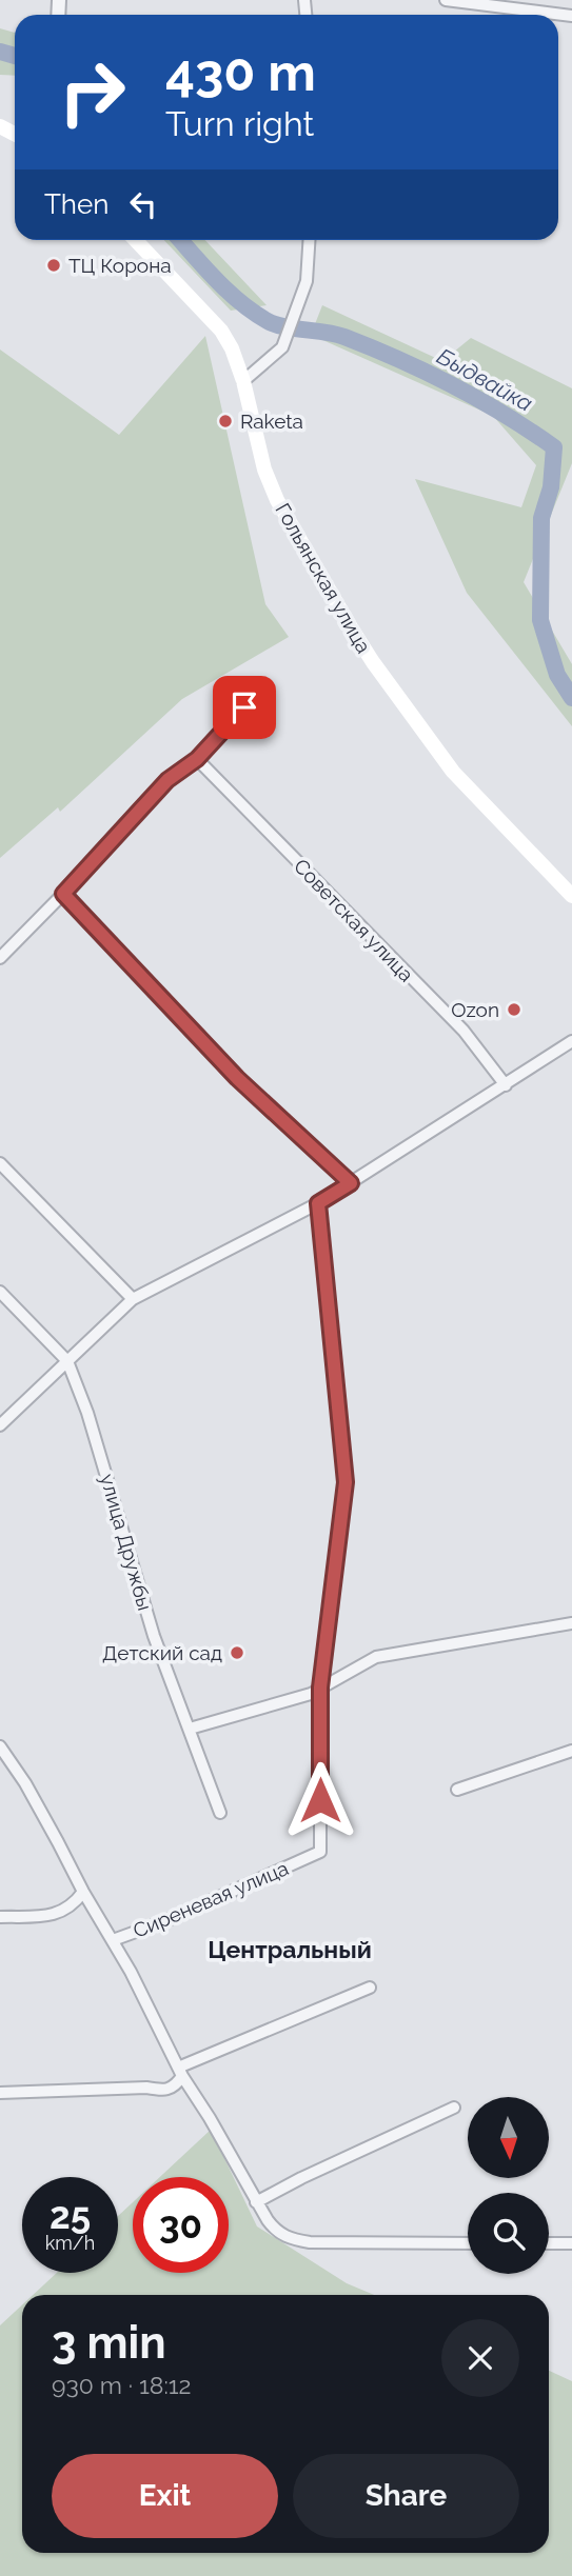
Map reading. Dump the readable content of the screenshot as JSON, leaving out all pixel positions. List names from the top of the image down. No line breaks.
{"streets":{"main road":["Гольянская улица"],"street":["Советская улица","улица Дружбы","Сиреневая улица"]},"districts":["Центральный"],"water":["Быдвайка"],"places":["ТЦ Корона","Raketa","Ozon","Детский сад"],"north":"bottom","page":{"turn":["430 m","Turn right"],"then":"Then","speed":"25 km/h","limit":"30","heading":["3 min","930 m · 18:12"],"buttons":["Exit","Share"]}}
